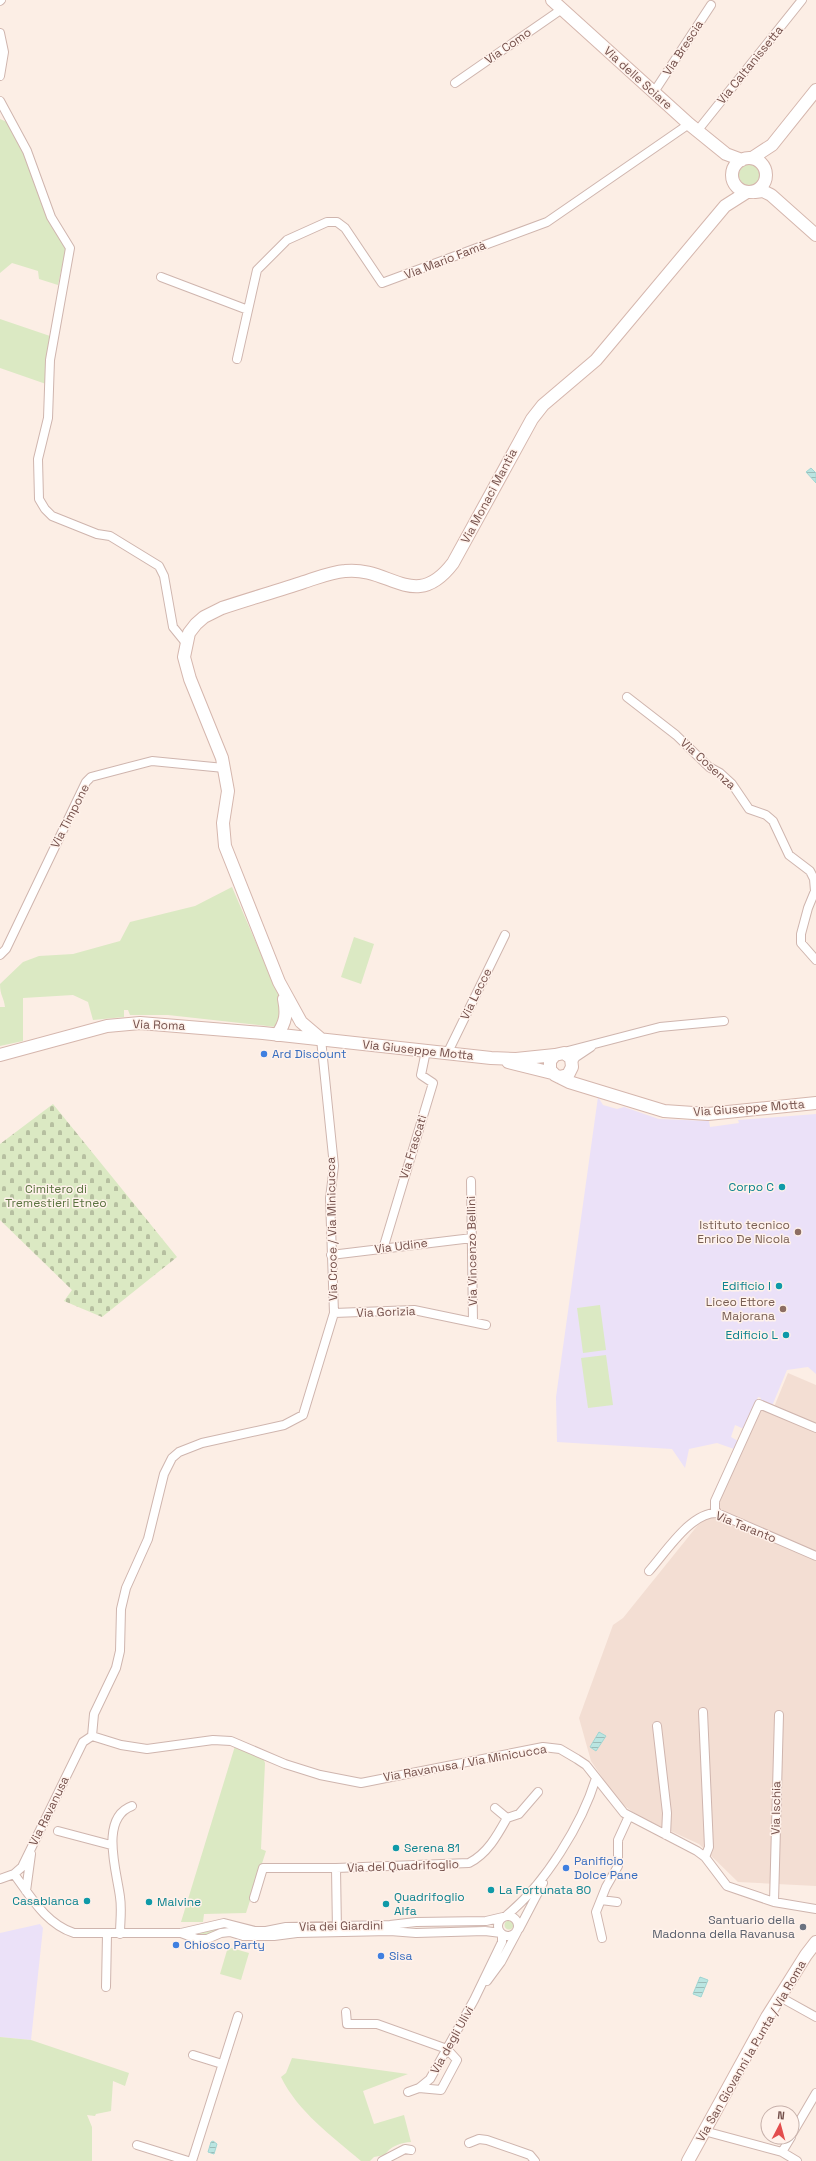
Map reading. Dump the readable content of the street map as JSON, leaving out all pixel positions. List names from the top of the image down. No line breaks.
{"streets":{"street":["Via Como","Via Brescia","Via Caltanissetta","Via delle Sciare","Via Mario Famà","Via Monaci Mantia","Via Cosenza","Via Timpone","Via Lecce","Via Roma","Via Giuseppe Motta","Via Frascati","Via Croce / Via Minicucca","Via Udine","Via Vincenzo Bellini","Via Gorizia","Via Taranto","Via Ravanusa / Via Minicucca","Via Ischia","Via Ravanusa","Via del Quadrifoglio","Via dei Giardini","Via degli Ulivi","Via San Giovanni la Punta / Via Roma"]},"crossings":[["Via Como","Via delle Sciare"],["Via Brescia","Via delle Sciare"],["Via Caltanissetta","Via delle Sciare"],["Via Caltanissetta","Via Mario Famà"],["Via delle Sciare","Via Mario Famà"],["Via delle Sciare","Via Monaci Mantia"],["Via Lecce","Via Giuseppe Motta"],["Via Roma","Via Giuseppe Motta"],["Via Roma","Via Croce / Via Minicucca"],["Via Giuseppe Motta","Via Frascati"],["Via Giuseppe Motta","Via Croce / Via Minicucca"],["Via Frascati","Via Udine"],["Via Croce / Via Minicucca","Via Udine"],["Via Croce / Via Minicucca","Via Gorizia"],["Via Croce / Via Minicucca","Via Ravanusa / Via Minicucca"],["Via Croce / Via Minicucca","Via Ravanusa"],["Via Udine","Via Vincenzo Bellini"],["Via Vincenzo Bellini","Via Gorizia"],["Via Ravanusa / Via Minicucca","Via Ischia"],["Via Ravanusa / Via Minicucca","Via Ravanusa"],["Via Ravanusa","Via dei Giardini"],["Via del Quadrifoglio","Via dei Giardini"]],"parks":["Cimitero di Tremestieri Etneo"],"places":["Ard Discount","Corpo C","Istituto tecnico Enrico De Nicola","Edificio I","Liceo Ettore Majorana","Edificio L","Serena 81","Panificio Dolce Pane","La Fortunata 80","Casablanca","Malvine","Quadrifoglio Alfa","Santuario della Madonna della Ravanusa","Chiosco Party","Sisa"],"north":"top"}
